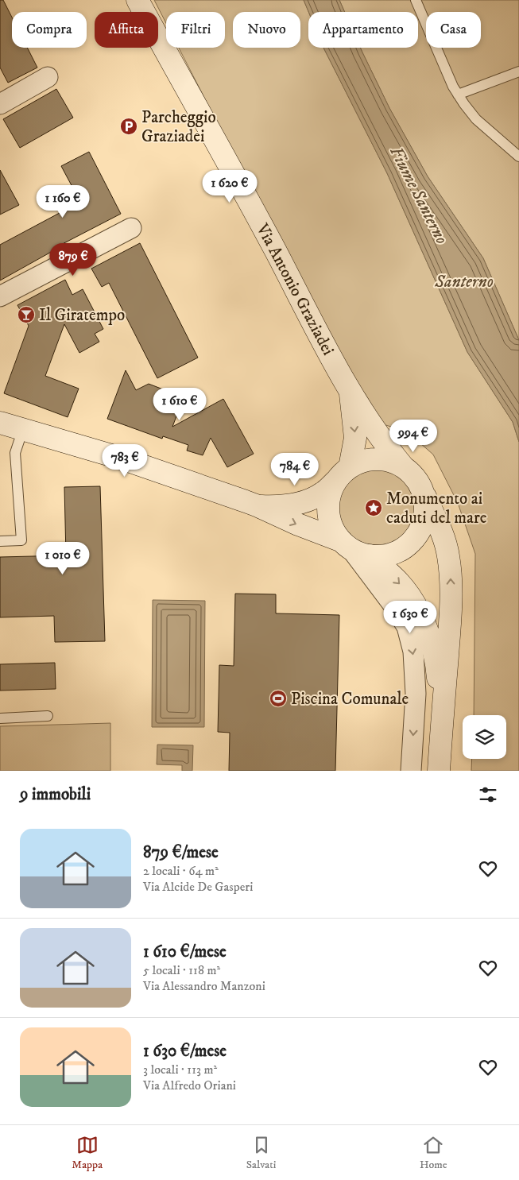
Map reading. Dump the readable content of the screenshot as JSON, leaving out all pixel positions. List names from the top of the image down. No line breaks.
{"streets":{"street":["Via Antonio Graziadei"]},"water":["Fiume Santerno","Santerno"],"places":{"parking":["Parcheggio Graziadei"],"bar":["Il Giratempo"],"place":["Monumento ai caduti del mare"],"sports":["Piscina Comunale"]},"page":{"chip":["Compra","Affitta","Filtri","Nuovo","Appartamento","Casa"],"price":["1 620 €","1 160 €","879 €","1 610 €","994 €","783 €","784 €","1 010 €","1 630 €"],"heading":"9 immobili","list":[{"name":"879 €/mese","note":"2 locali · 64 m² · Via Alcide De Gasperi"},{"name":"1 610 €/mese","note":"5 locali · 118 m² · Via Alessandro Manzoni"},{"name":"1 630 €/mese","note":"3 locali · 113 m² · Via Alfredo Oriani"}],"tabs":["Mappa","Salvati","Home"]}}
